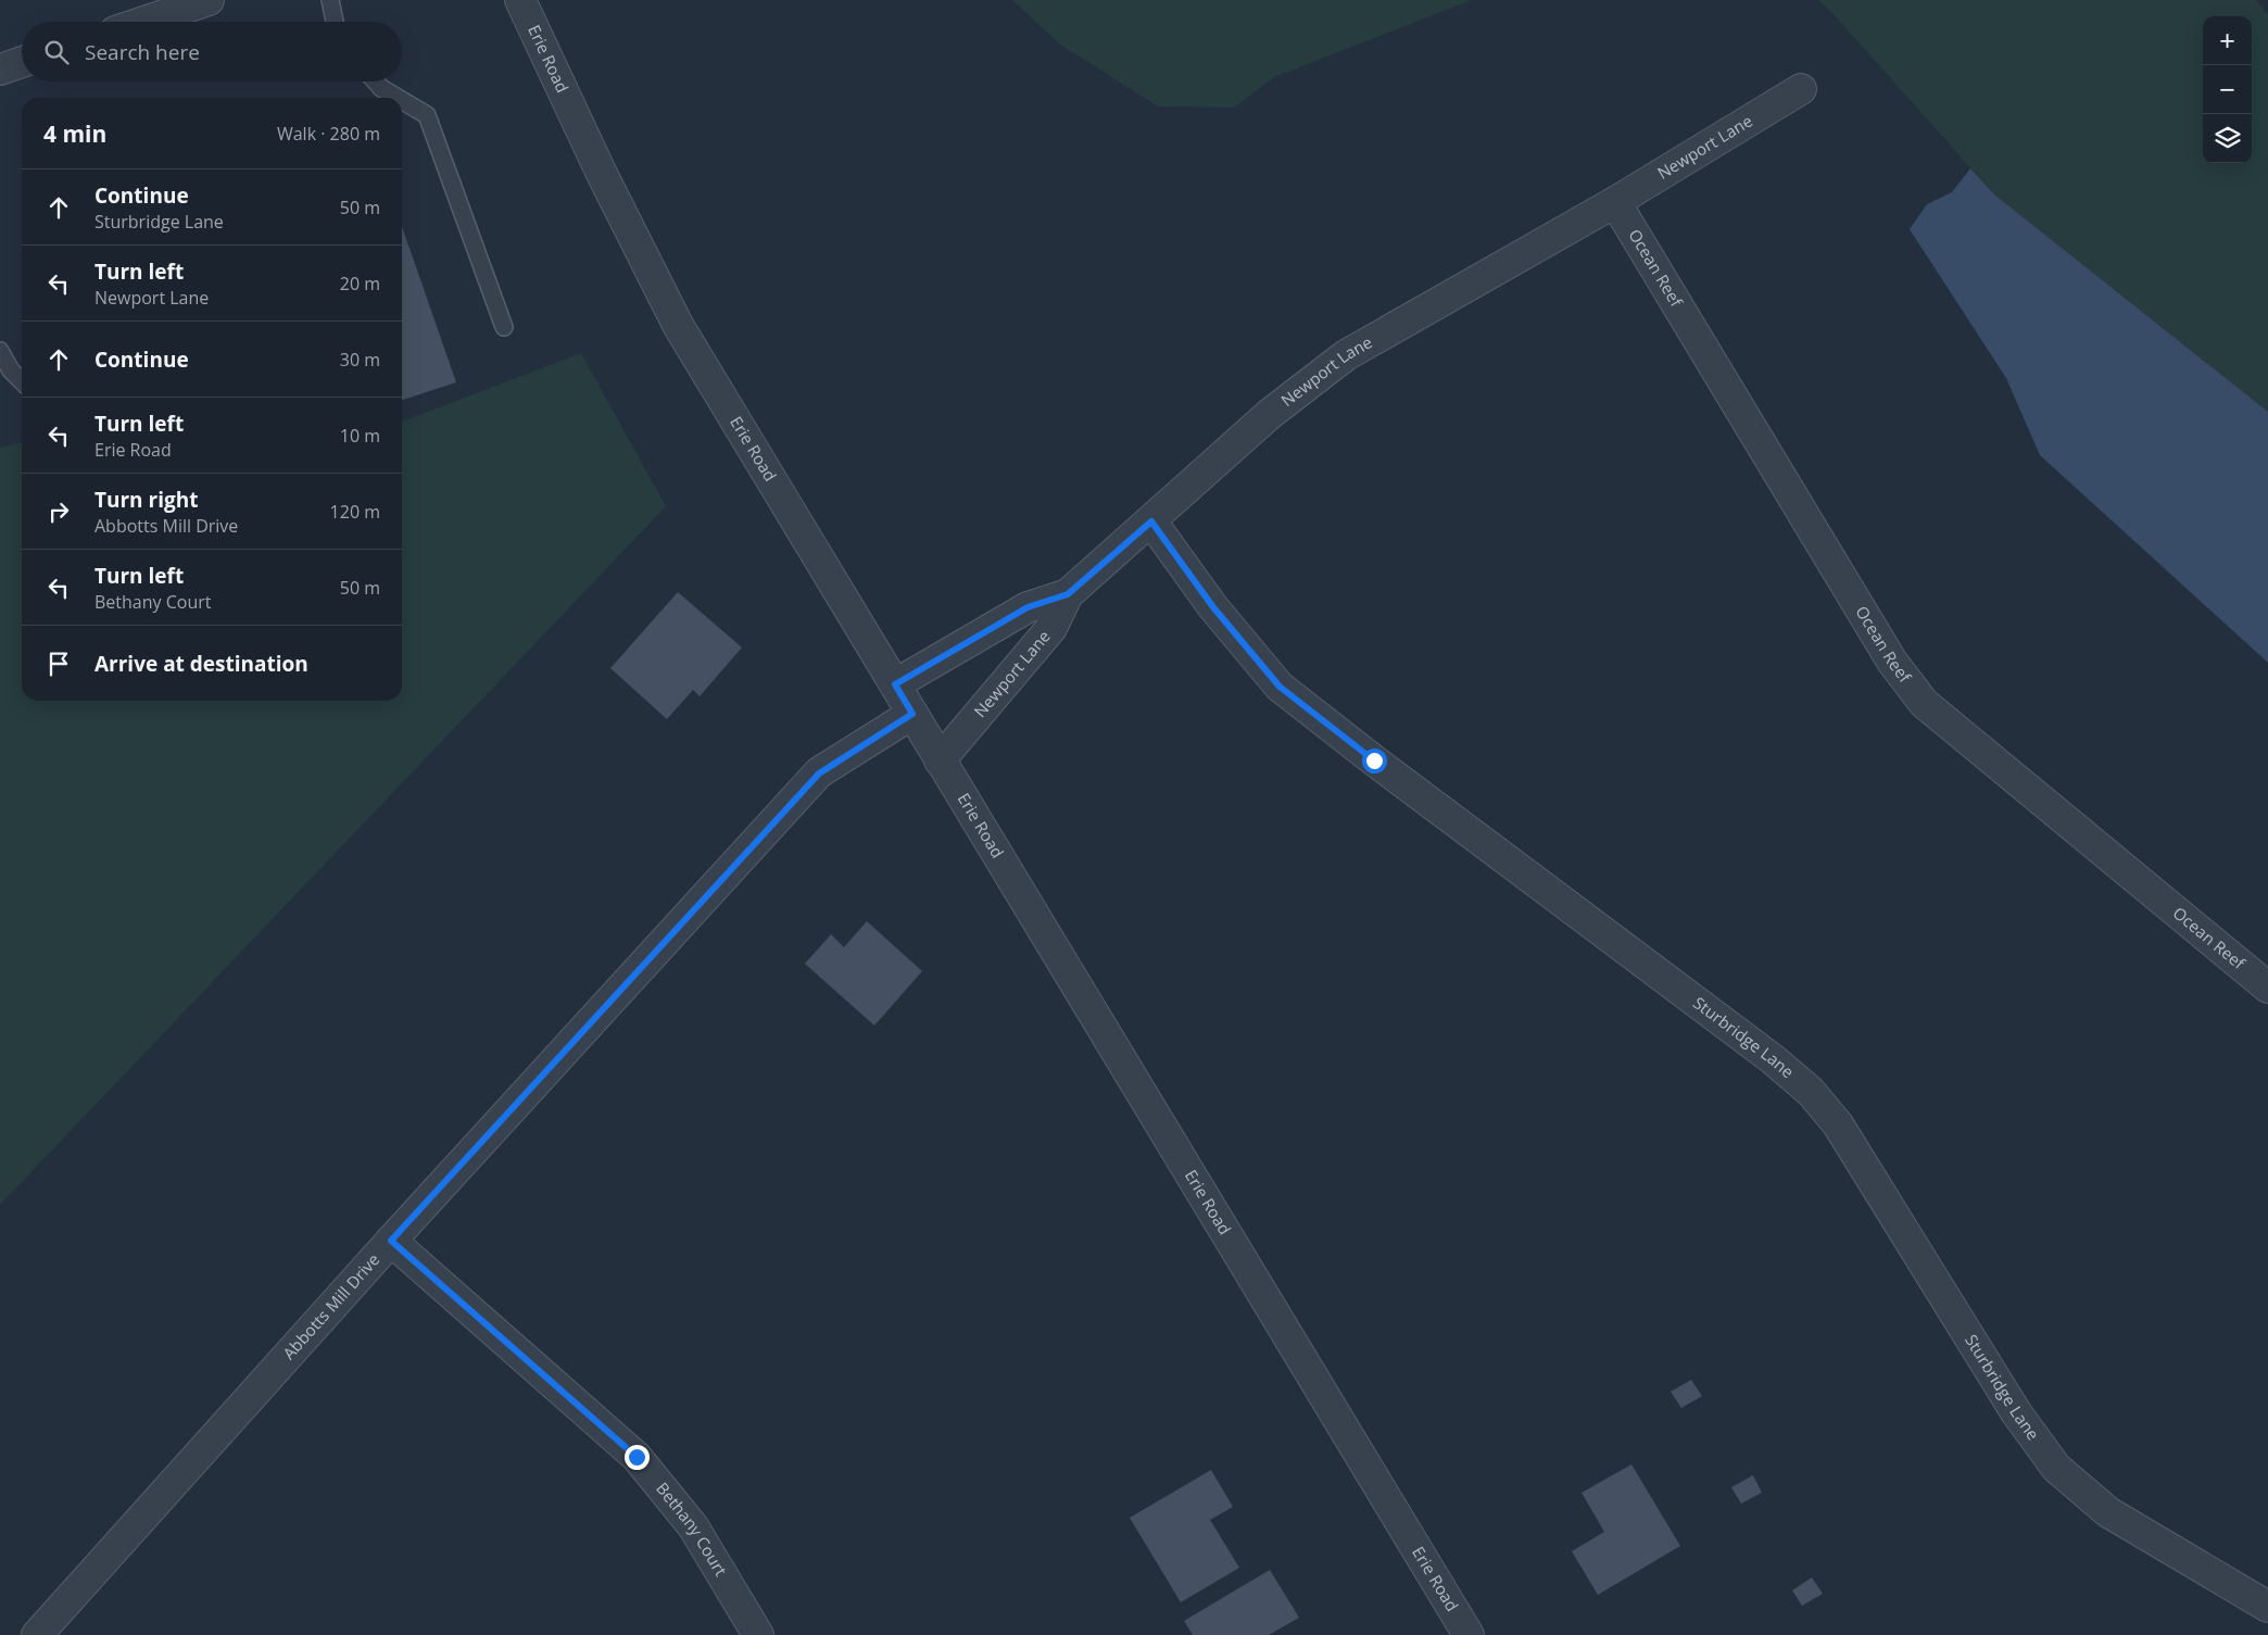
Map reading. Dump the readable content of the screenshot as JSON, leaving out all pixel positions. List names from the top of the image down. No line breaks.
{"streets":{"street":["Erie Road","Newport Lane","Ocean Reef","Sturbridge Lane","Abbotts Mill Drive","Bethany Court"]},"crossings":[["Erie Road","Newport Lane"],["Erie Road","Abbotts Mill Drive"],["Newport Lane","Ocean Reef"],["Newport Lane","Sturbridge Lane"],["Abbotts Mill Drive","Bethany Court"]],"page":{"map_buttons":["+","−"],"search":"Search here","heading":["4 min","Walk · 280 m"],"list":[["Continue","Sturbridge Lane","50 m"],["Turn left","Newport Lane","20 m"],["Continue","30 m"],["Turn left","Erie Road","10 m"],["Turn right","Abbotts Mill Drive","120 m"],["Turn left","Bethany Court","50 m"],"Arrive at destination"]}}
